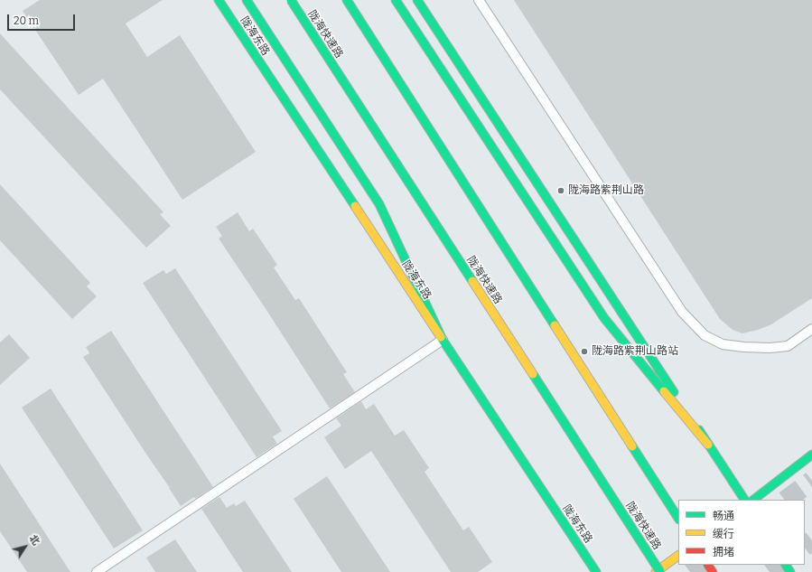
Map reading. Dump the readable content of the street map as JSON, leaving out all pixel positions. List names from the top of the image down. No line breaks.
{"streets":{"main road":["陇海快速路","陇海东路"]},"places":["陇海路紫荆山路","陇海路紫荆山路站"],"legend":["畅通","缓行","拥堵"],"scale_bar":"20 m","north":"top right"}
